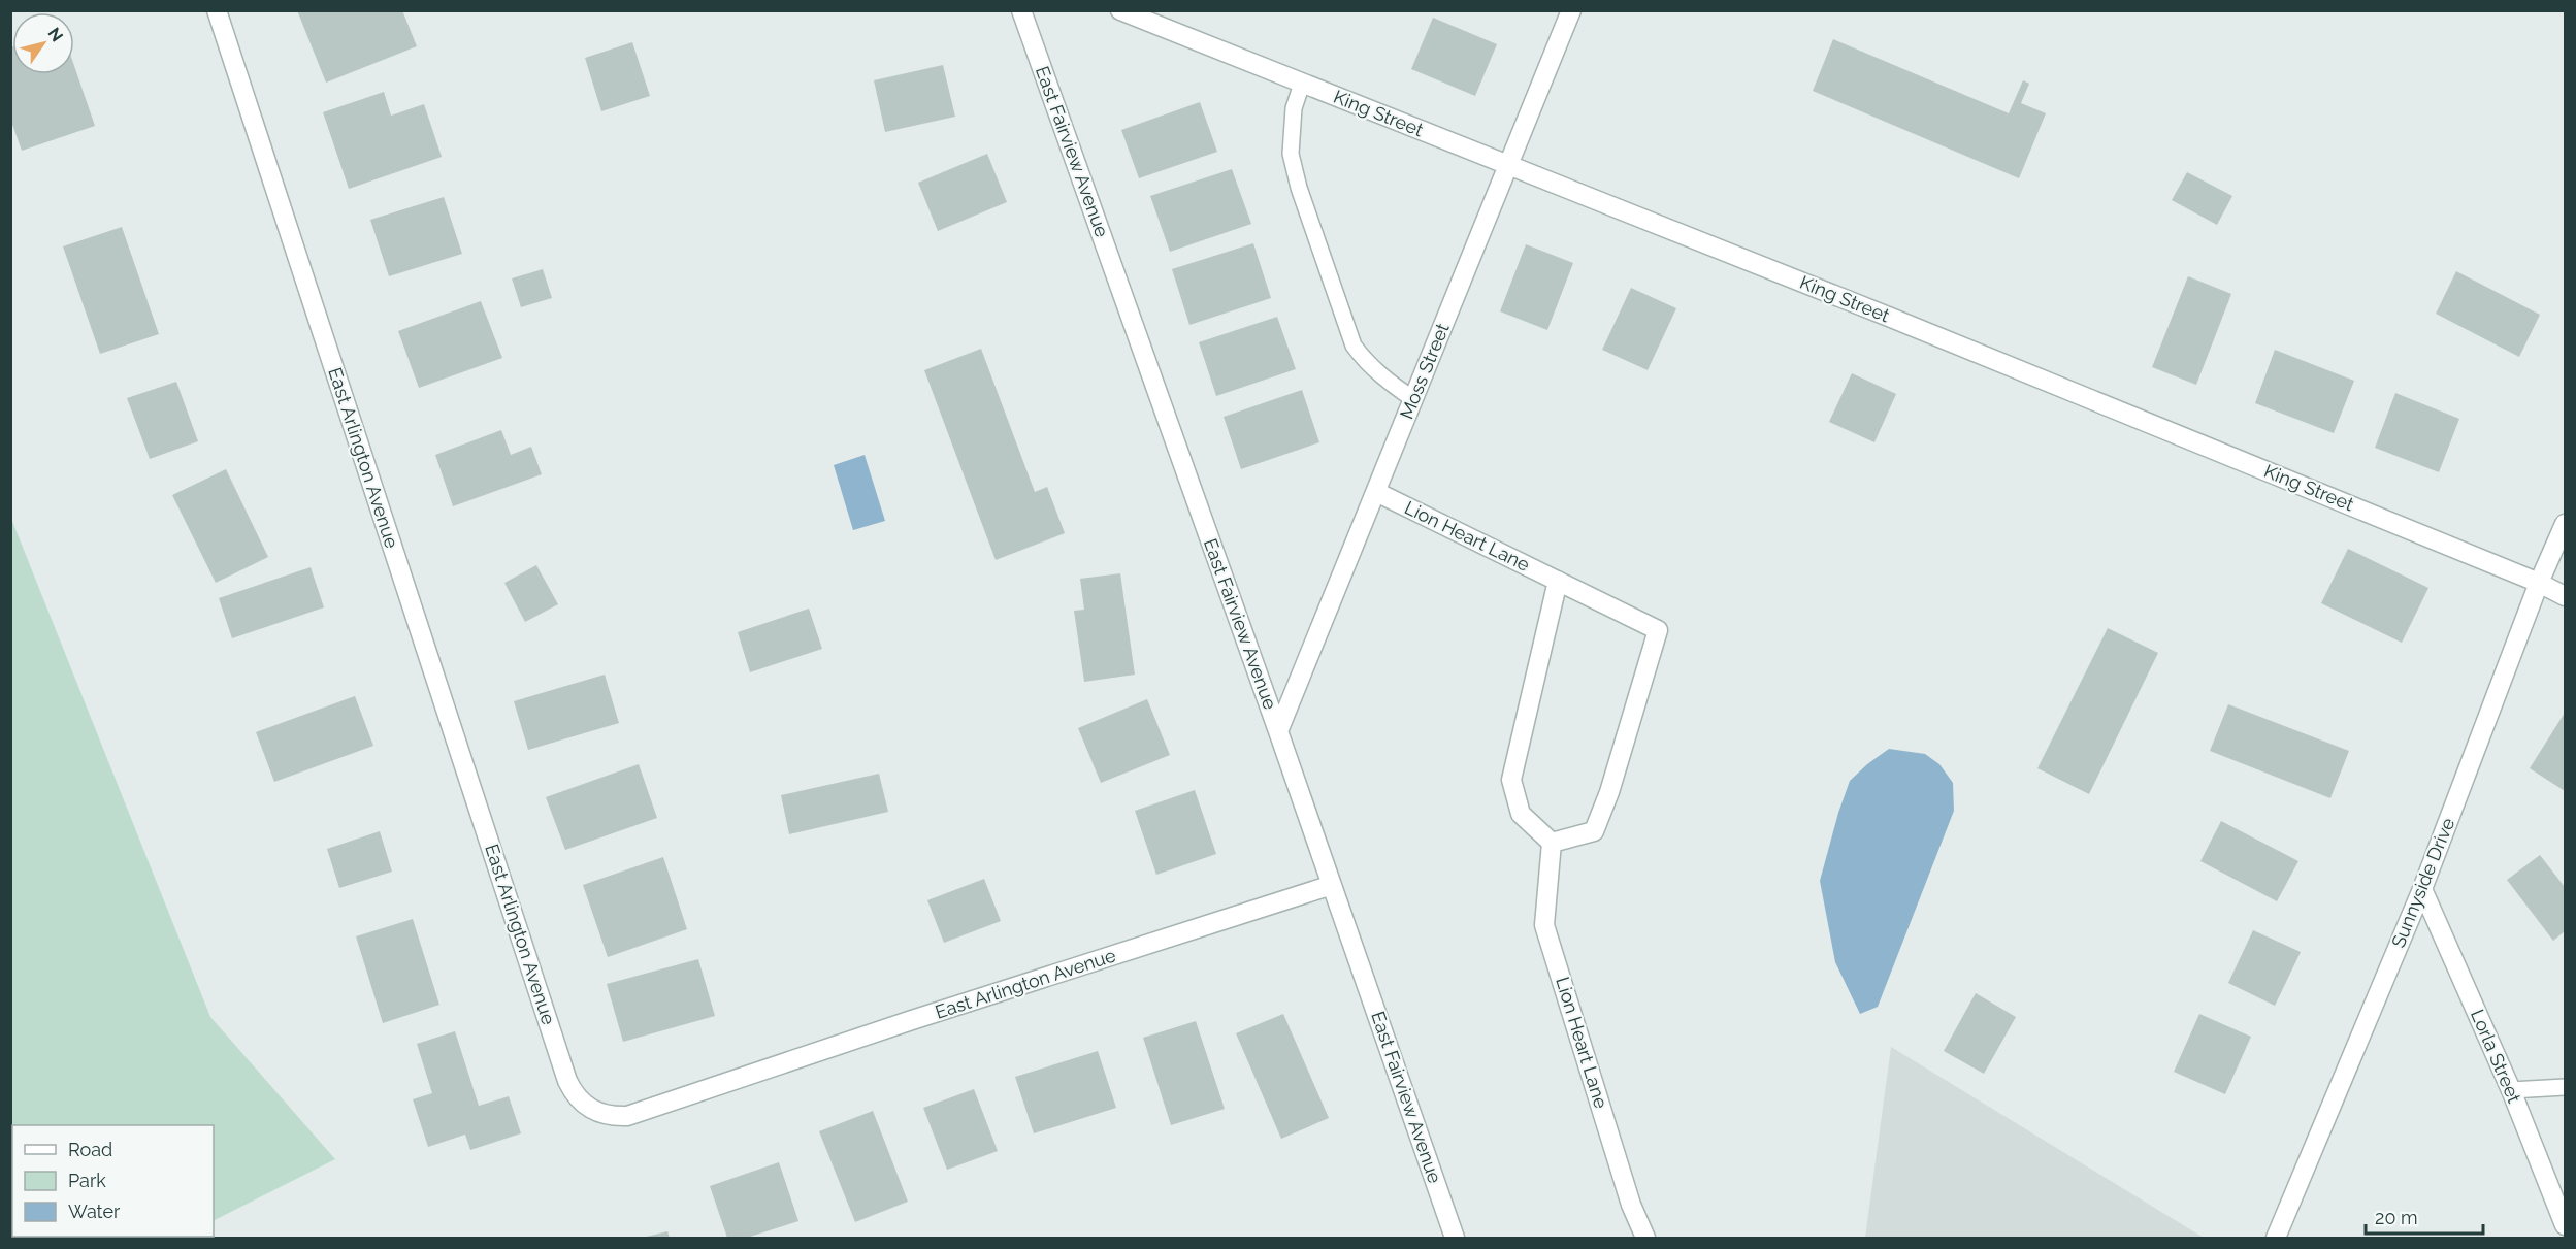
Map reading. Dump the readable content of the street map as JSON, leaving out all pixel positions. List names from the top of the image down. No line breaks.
{"streets":{"street":["King Street","East Fairview Avenue","Moss Street","East Arlington Avenue","Lion Heart Lane","Sunnyside Drive","Lorla Street"]},"crossings":[["King Street","Moss Street"],["King Street","Sunnyside Drive"],["East Fairview Avenue","Moss Street"],["East Fairview Avenue","East Arlington Avenue"],["Moss Street","Lion Heart Lane"],["Sunnyside Drive","Lorla Street"]],"legend":["Road","Park","Water"],"scale_bar":"20 m","north":"top right"}
